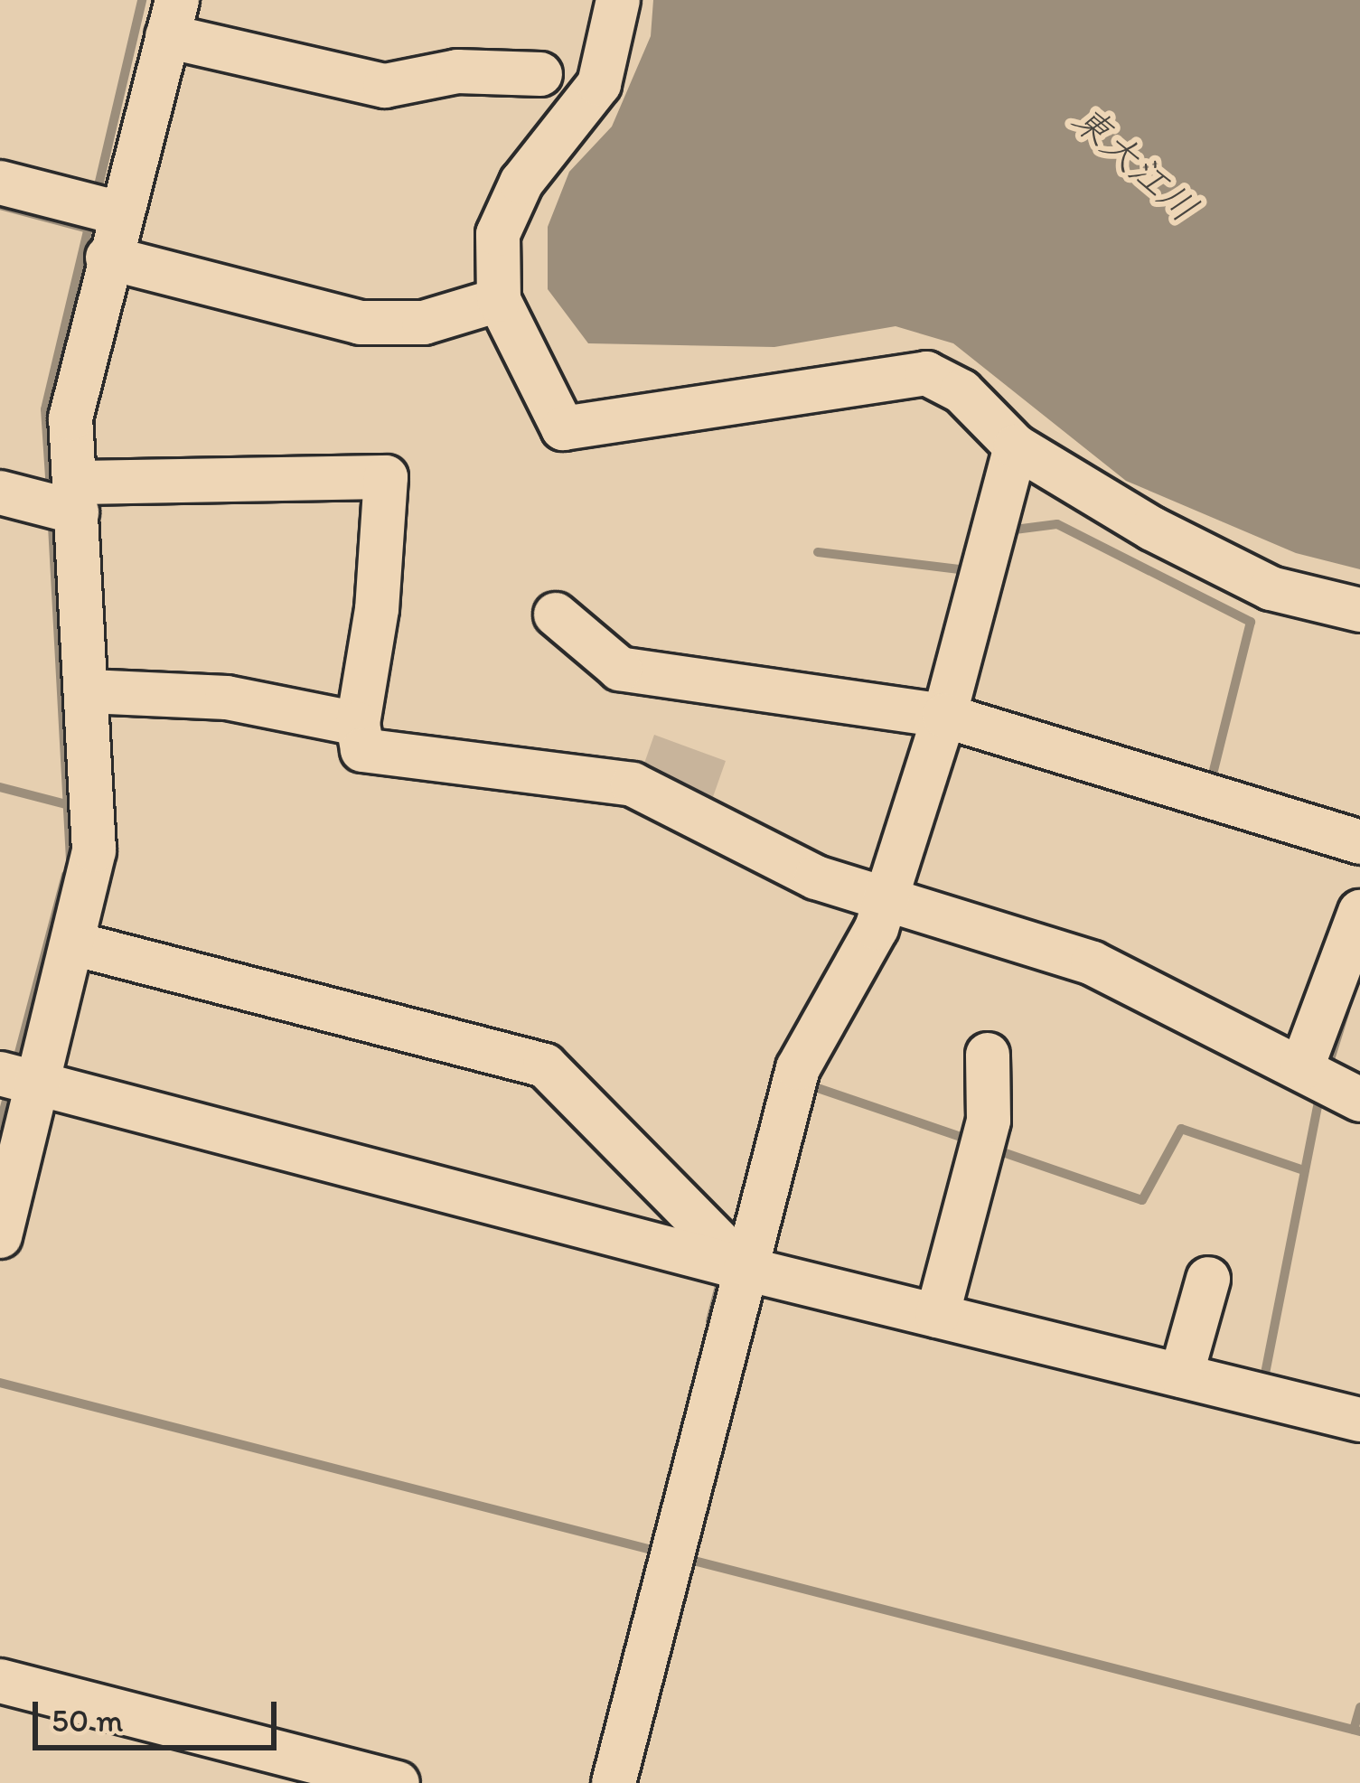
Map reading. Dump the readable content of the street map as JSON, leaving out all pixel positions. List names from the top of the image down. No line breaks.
{"water":["東大江川"],"scale_bar":"50 m"}
